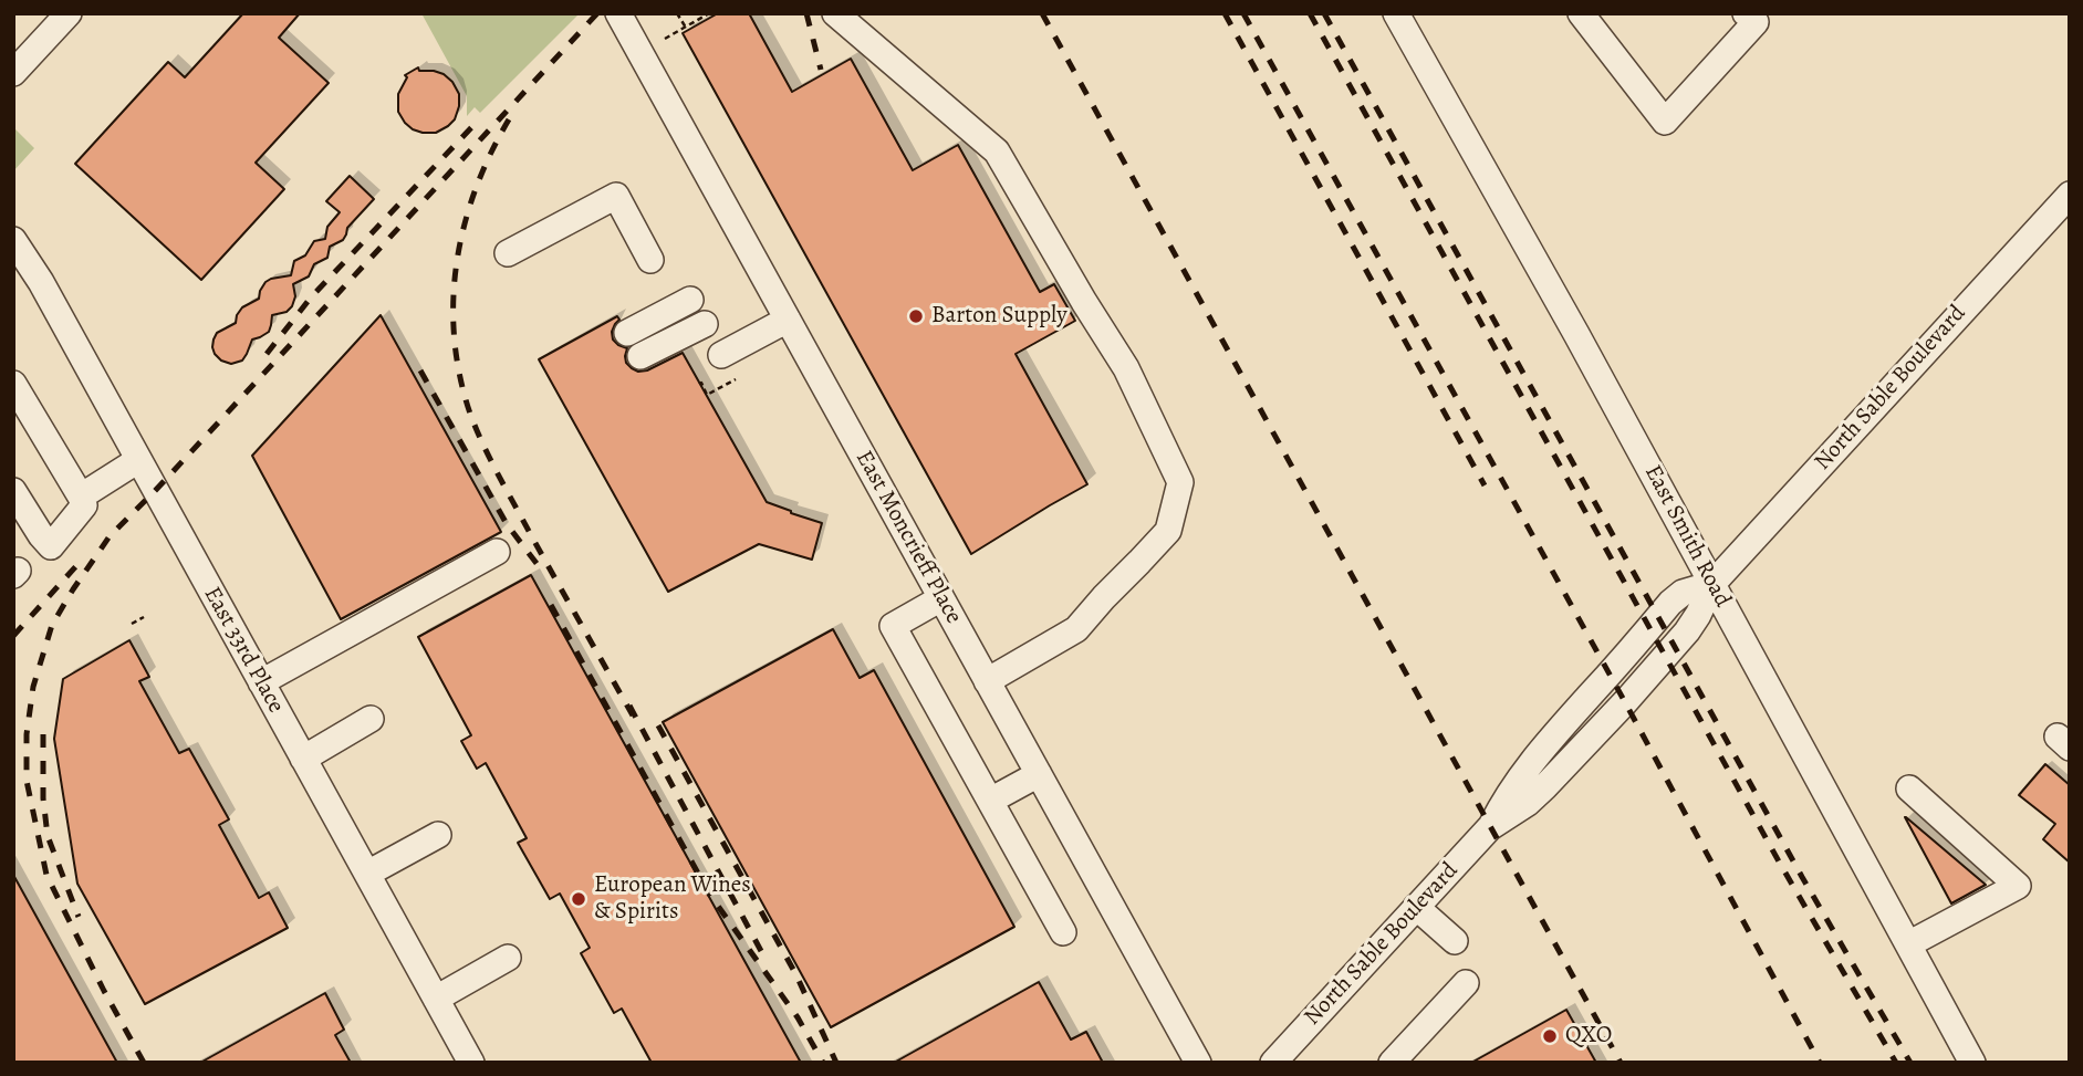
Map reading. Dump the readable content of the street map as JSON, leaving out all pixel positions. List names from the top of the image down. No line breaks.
{"streets":{"street":["North Sable Boulevard","East Smith Road","East Moncrieff Place","East 33rd Place"]},"crossings":[["North Sable Boulevard","East Smith Road"]],"places":["Barton Supply","European Wines & Spirits","QXO"]}
